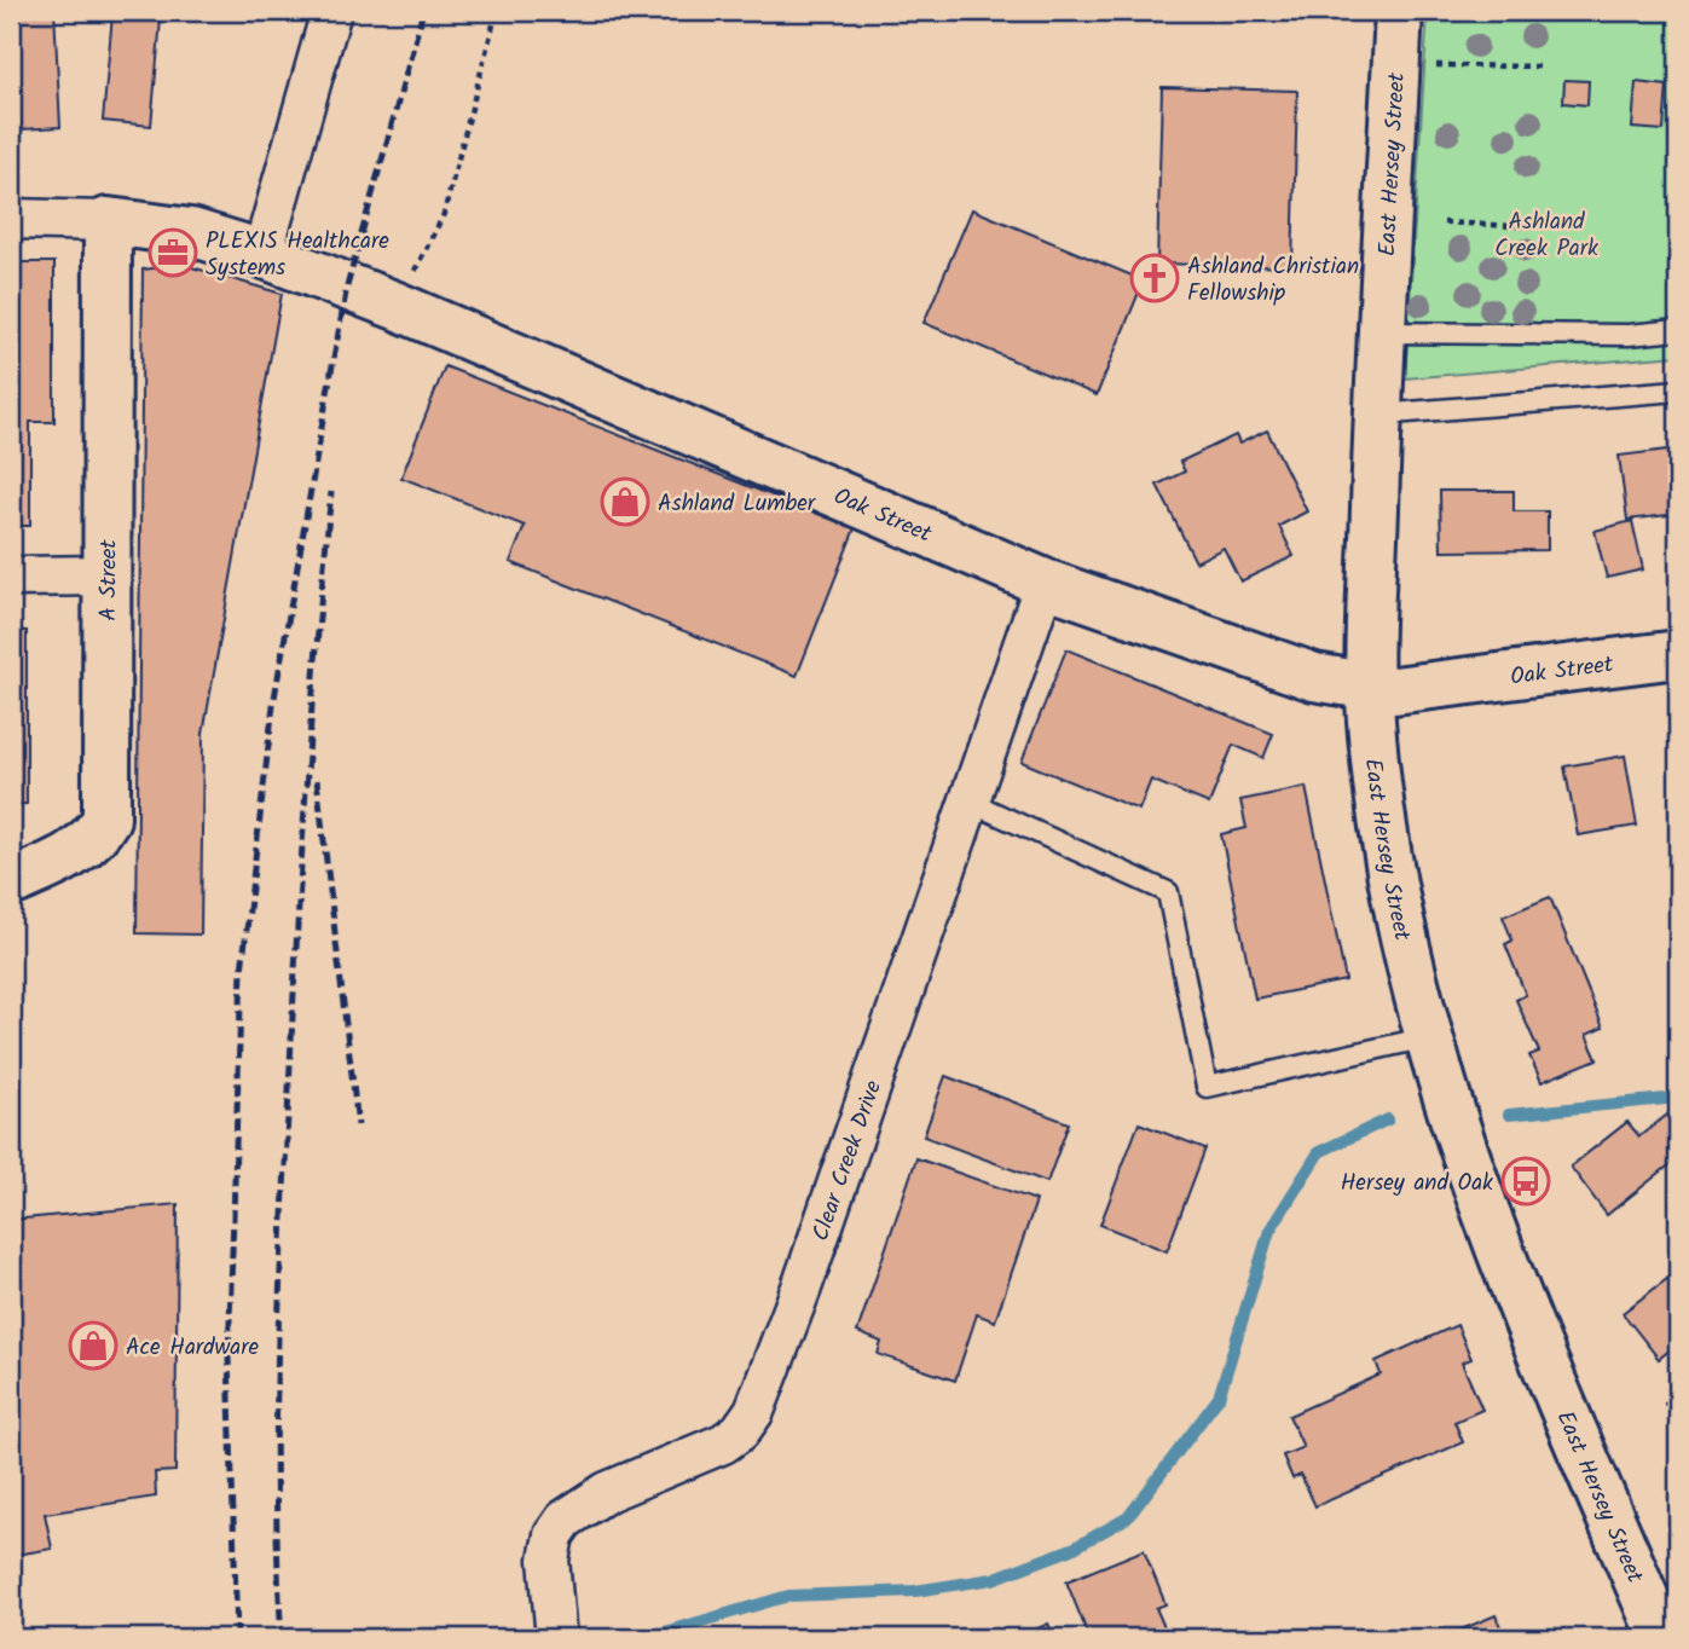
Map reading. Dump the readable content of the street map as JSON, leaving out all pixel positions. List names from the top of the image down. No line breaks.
{"streets":{"street":["East Hersey Street","Oak Street","A Street","Clear Creek Drive"]},"crossings":[["East Hersey Street","Oak Street"],["Oak Street","A Street"],["Oak Street","Clear Creek Drive"]],"parks":["Ashland Creek Park"],"places":{"office":["PLEXIS Healthcare Systems"],"church":["Ashland Christian Fellowship"],"shop":["Ashland Lumber","Ace Hardware"],"bus stop":["Hersey and Oak"]}}
